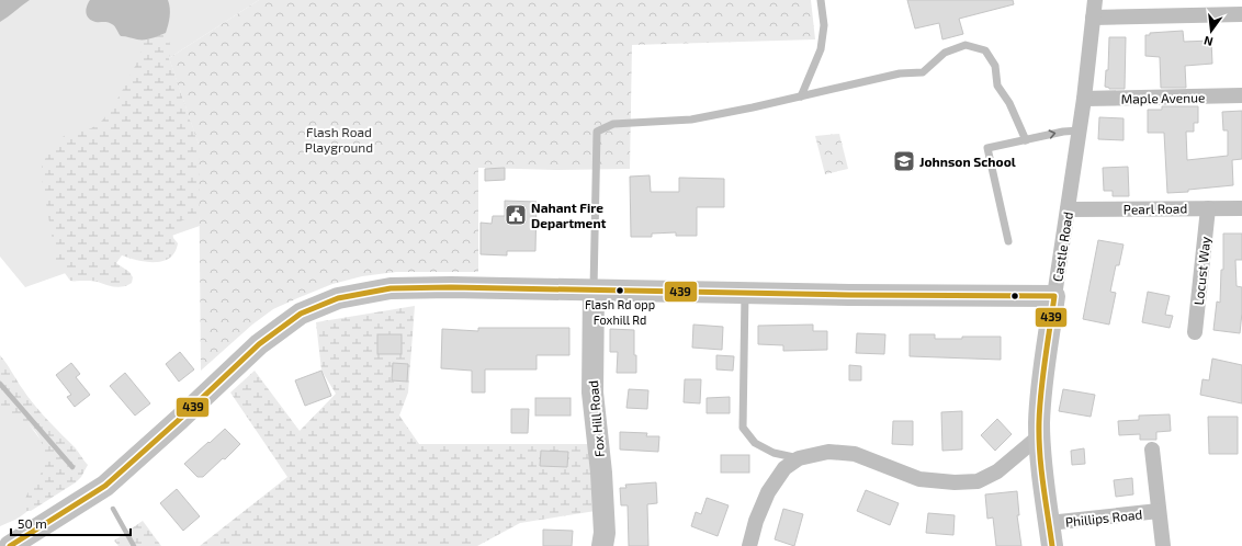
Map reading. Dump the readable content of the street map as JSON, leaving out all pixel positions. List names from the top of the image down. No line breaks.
{"streets":{"main road":["Castle Road","Fox Hill Road"],"street":["Maple Avenue","Pearl Road","Locust Way","Phillips Road"]},"crossings":[["Maple Avenue","Castle Road"],["Pearl Road","Castle Road"],["Pearl Road","Locust Way"],["Castle Road","Phillips Road"]],"parks":["Flash Road Playground"],"places":{"school or university":["Johnson School"],"public building":["Nahant Fire Department"],"other":["Flash Rd opp Foxhill Rd"]},"lines":["transit line 439"],"scale_bar":"50 m","north":"bottom"}
